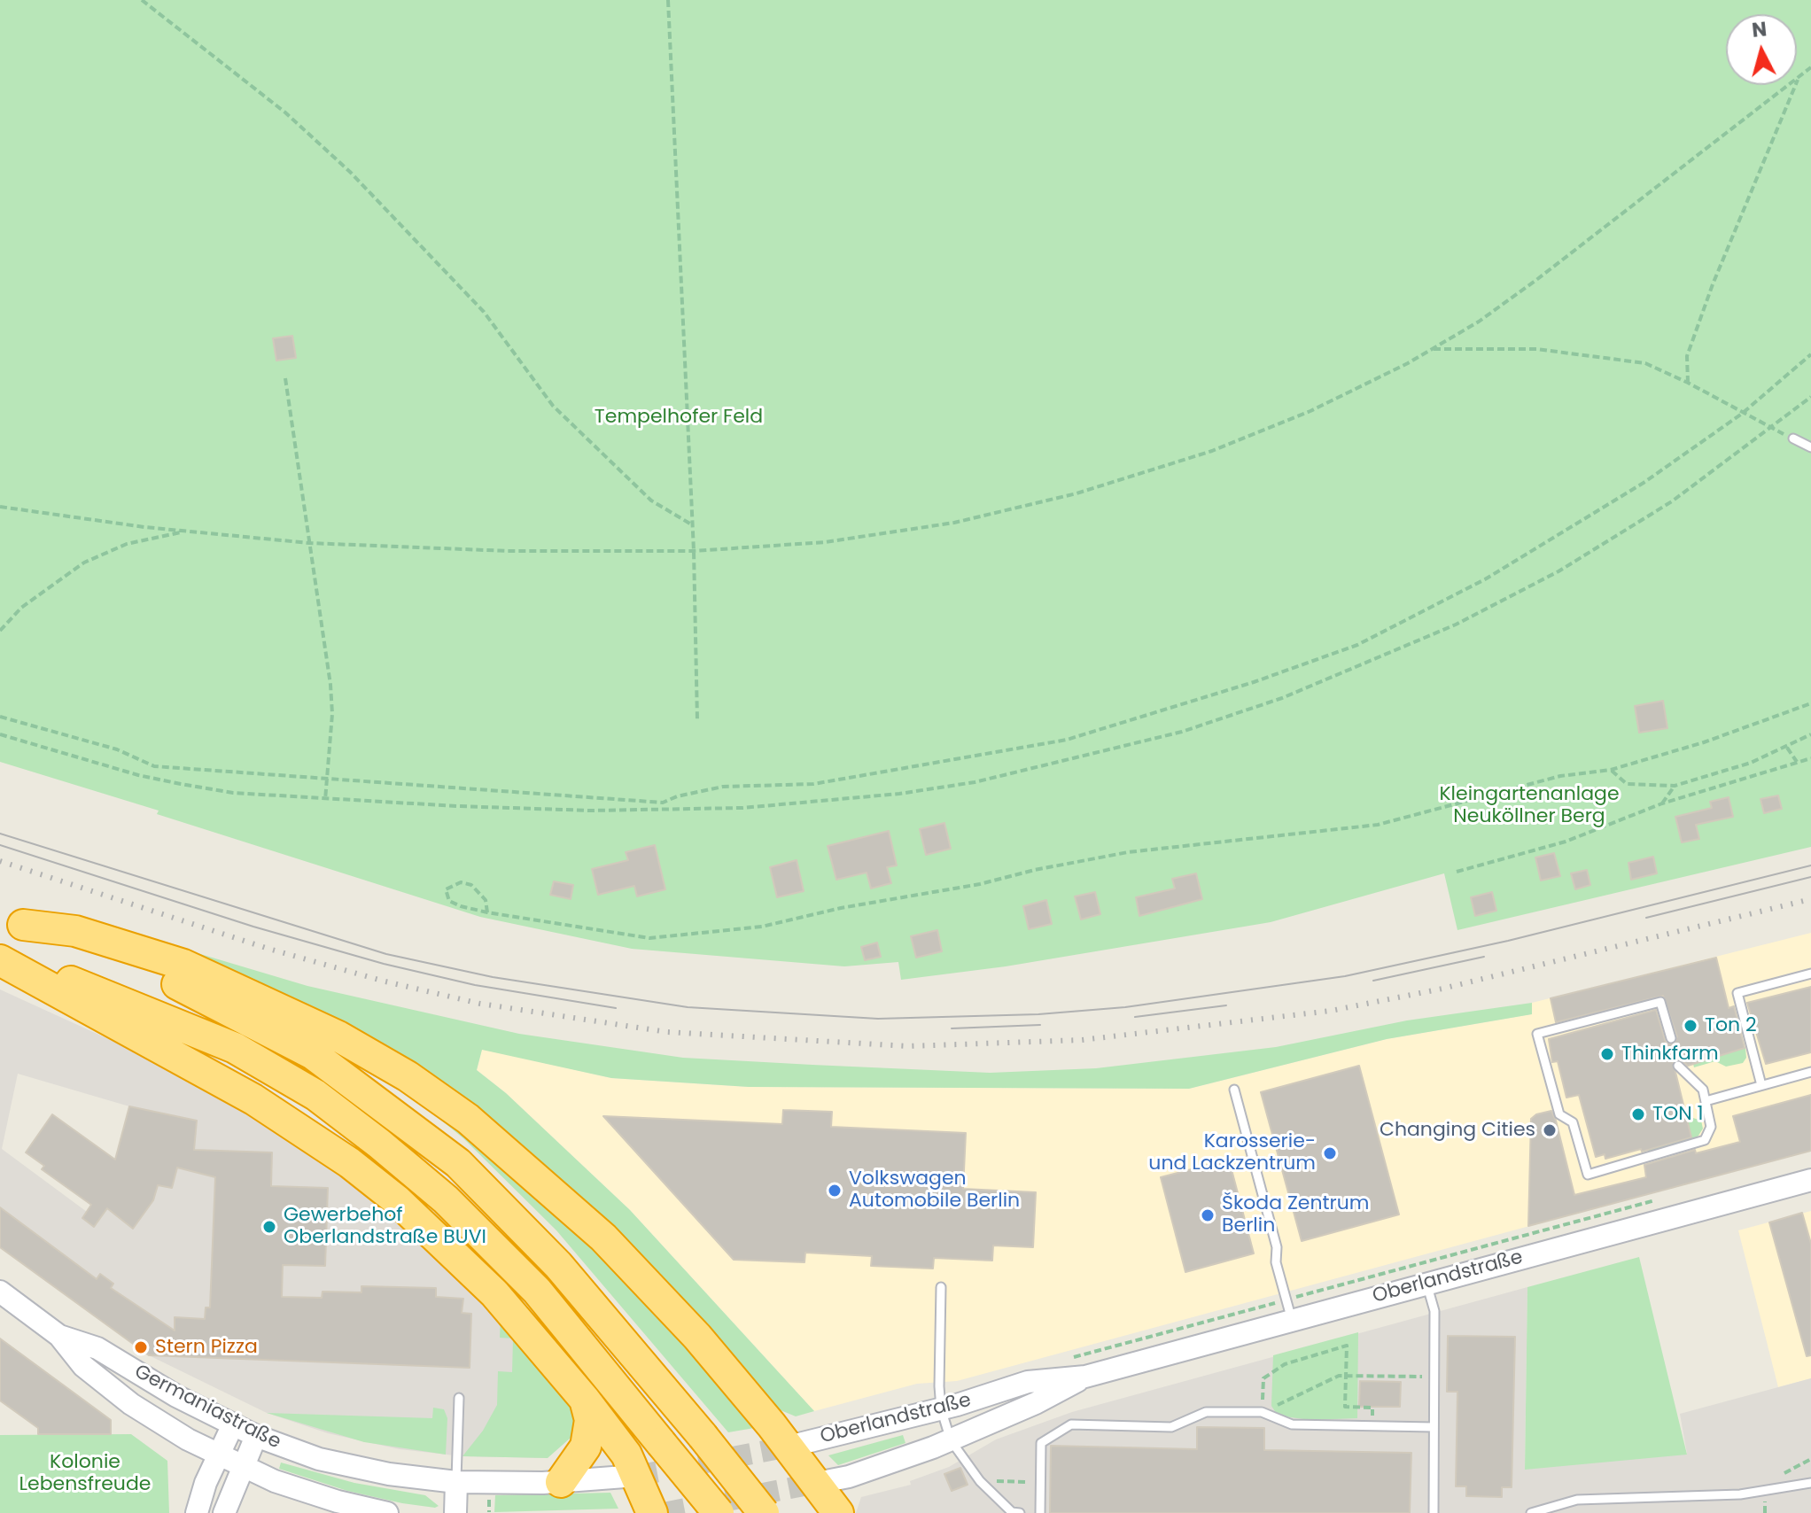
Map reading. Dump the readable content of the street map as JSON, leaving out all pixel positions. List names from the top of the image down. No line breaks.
{"streets":{"street":["Oberlandstraße","Germaniastraße"]},"parks":["Tempelhofer Feld","Kleingartenanlage Neuköllner Berg","Kolonie Lebensfreude"],"places":["Ton 2","Thinkfarm","TON 1","Changing Cities","Karosserie- und Lackzentrum","Volkswagen Automobile Berlin","Škoda Zentrum Berlin","Gewerbehof Oberlandstraße BUVI","Stern Pizza"],"north":"top"}
